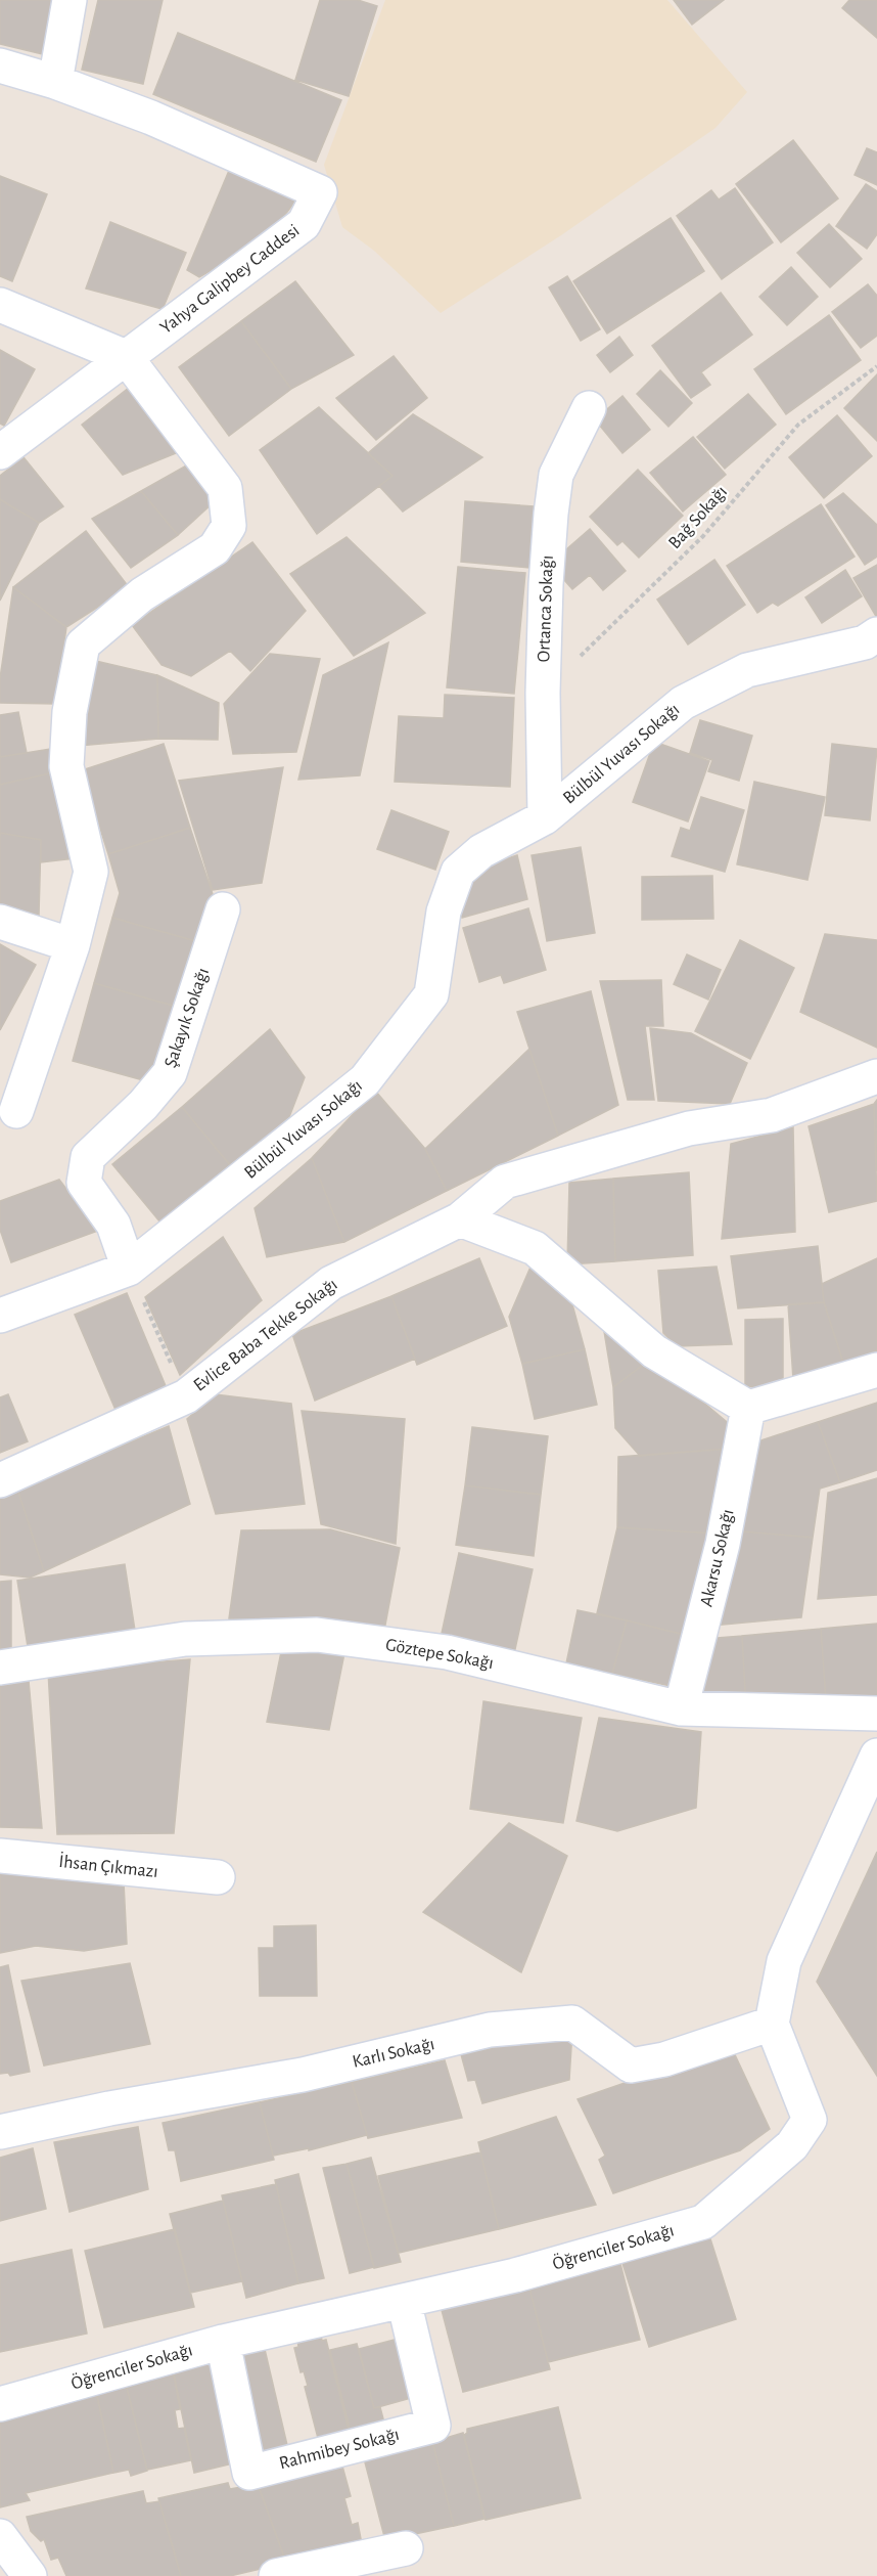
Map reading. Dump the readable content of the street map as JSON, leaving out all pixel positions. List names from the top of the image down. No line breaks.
{"streets":{"street":["Yahya Galipbey Caddesi","Ortanca Sokağı","Bülbül Yuvası Sokağı","Şakayık Sokağı","Evlice Baba Tekke Sokağı","Akarsu Sokağı","Göztepe Sokağı","İhsan Çıkmazı","Karlı Sokağı","Öğrenciler Sokağı","Rahmibey Sokağı"],"path":["Bağ Sokağı"]},"crossings":[["Bağ Sokağı","Ortanca Sokağı"],["Ortanca Sokağı","Bülbül Yuvası Sokağı"],["Bülbül Yuvası Sokağı","Şakayık Sokağı"],["Akarsu Sokağı","Göztepe Sokağı"],["Karlı Sokağı","Öğrenciler Sokağı"],["Öğrenciler Sokağı","Rahmibey Sokağı"]]}
